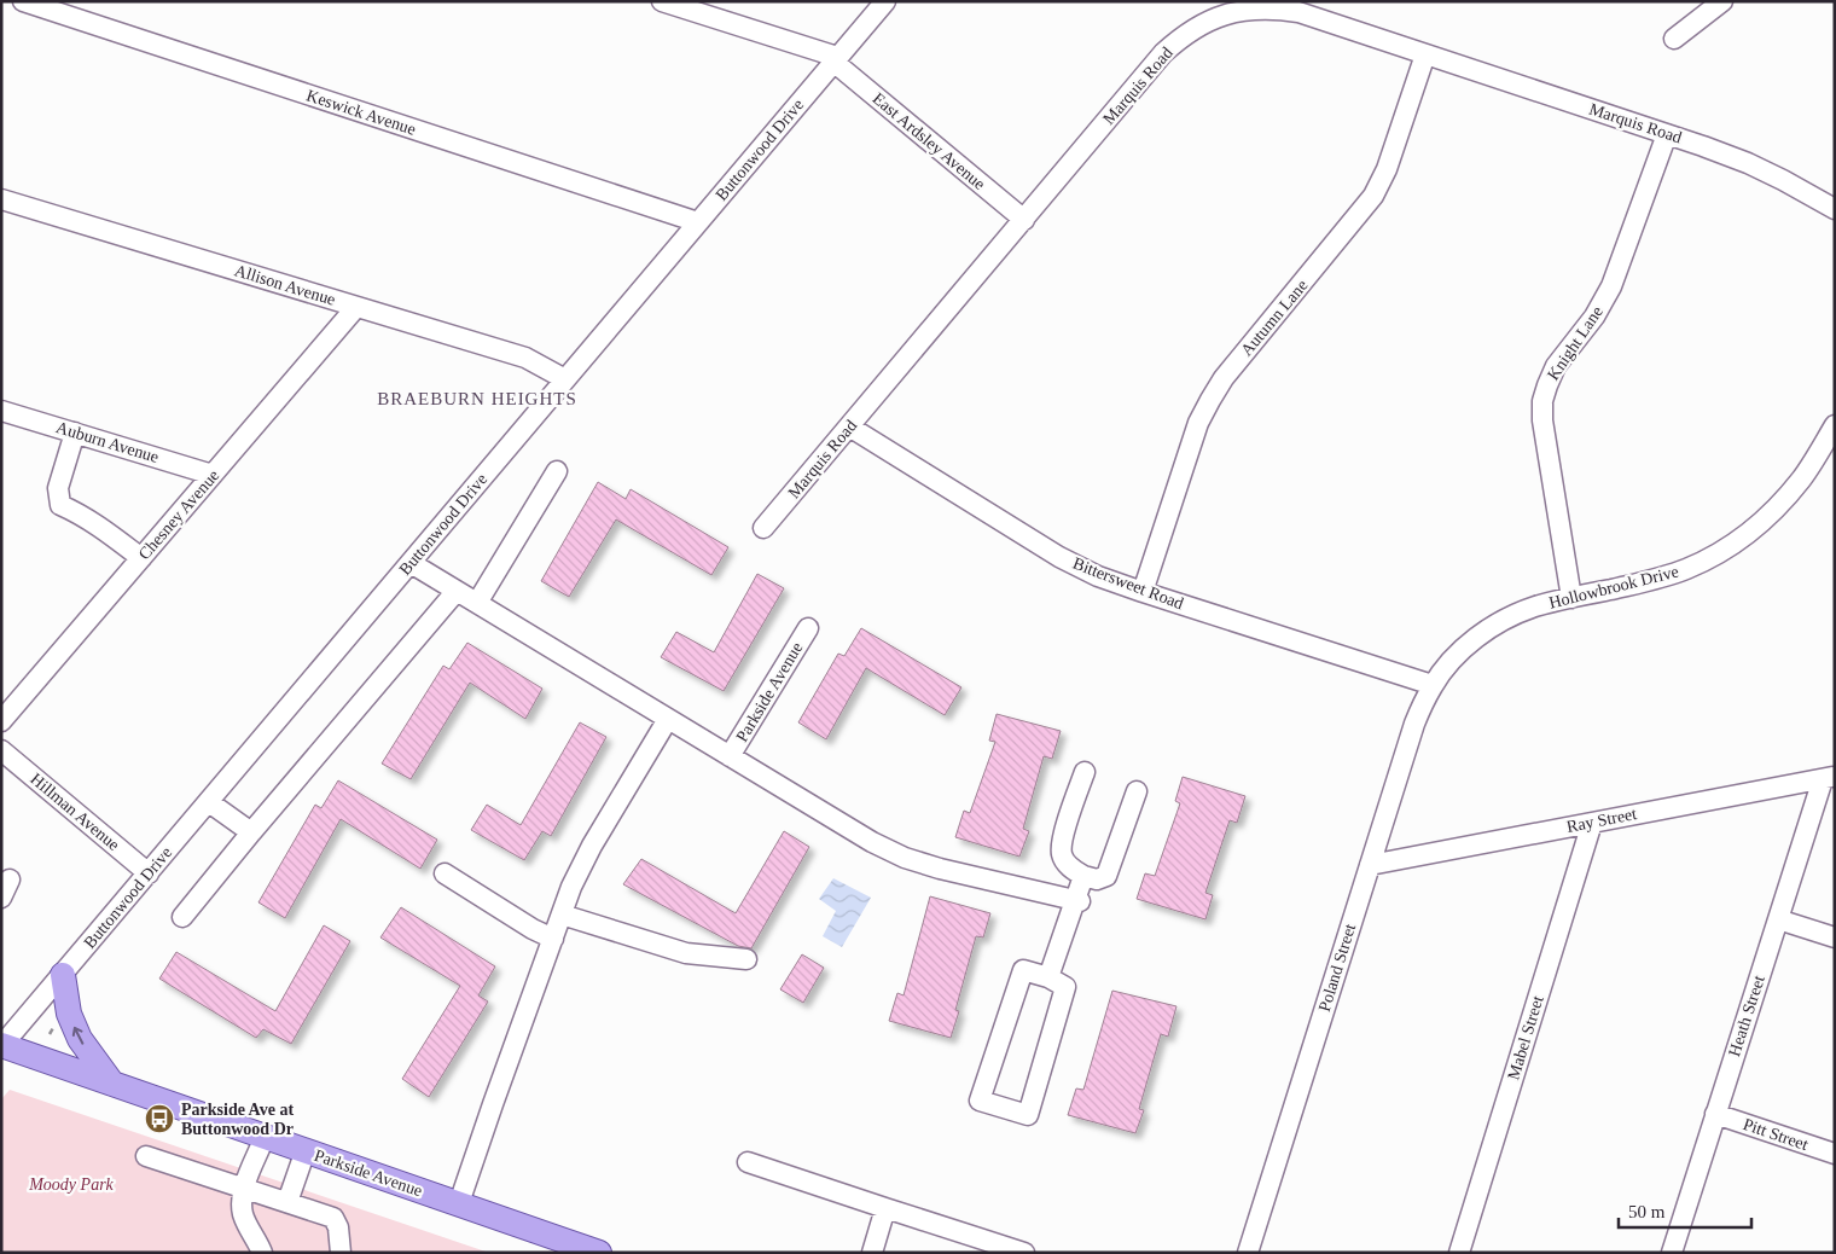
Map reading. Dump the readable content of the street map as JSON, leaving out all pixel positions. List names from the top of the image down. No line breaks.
{"streets":{"main road":["Parkside Avenue"],"street":["Marquis Road","Keswick Avenue","East Ardsley Avenue","Buttonwood Drive","Allison Avenue","Autumn Lane","Knight Lane","Auburn Avenue","Chesney Avenue","Bittersweet Road","Hollowbrook Drive","Hillman Avenue","Ray Street","Poland Street","Heath Street","Mabel Street","Pitt Street"]},"crossings":[["Marquis Road","East Ardsley Avenue"],["Marquis Road","Autumn Lane"],["Marquis Road","Knight Lane"],["Marquis Road","Bittersweet Road"],["Keswick Avenue","Buttonwood Drive"],["East Ardsley Avenue","Buttonwood Drive"],["Buttonwood Drive","Allison Avenue"],["Buttonwood Drive","Parkside Avenue"],["Buttonwood Drive","Hillman Avenue"],["Allison Avenue","Chesney Avenue"],["Autumn Lane","Bittersweet Road"],["Knight Lane","Hollowbrook Drive"],["Auburn Avenue","Chesney Avenue"],["Bittersweet Road","Hollowbrook Drive"],["Bittersweet Road","Poland Street"],["Hollowbrook Drive","Poland Street"],["Ray Street","Poland Street"],["Ray Street","Heath Street"],["Ray Street","Mabel Street"],["Heath Street","Pitt Street"]],"districts":["BRAEBURN HEIGHTS"],"parks":["Moody Park"],"places":{"bus stop":["Parkside Ave at Buttonwood Dr"]},"scale_bar":"50 m"}
